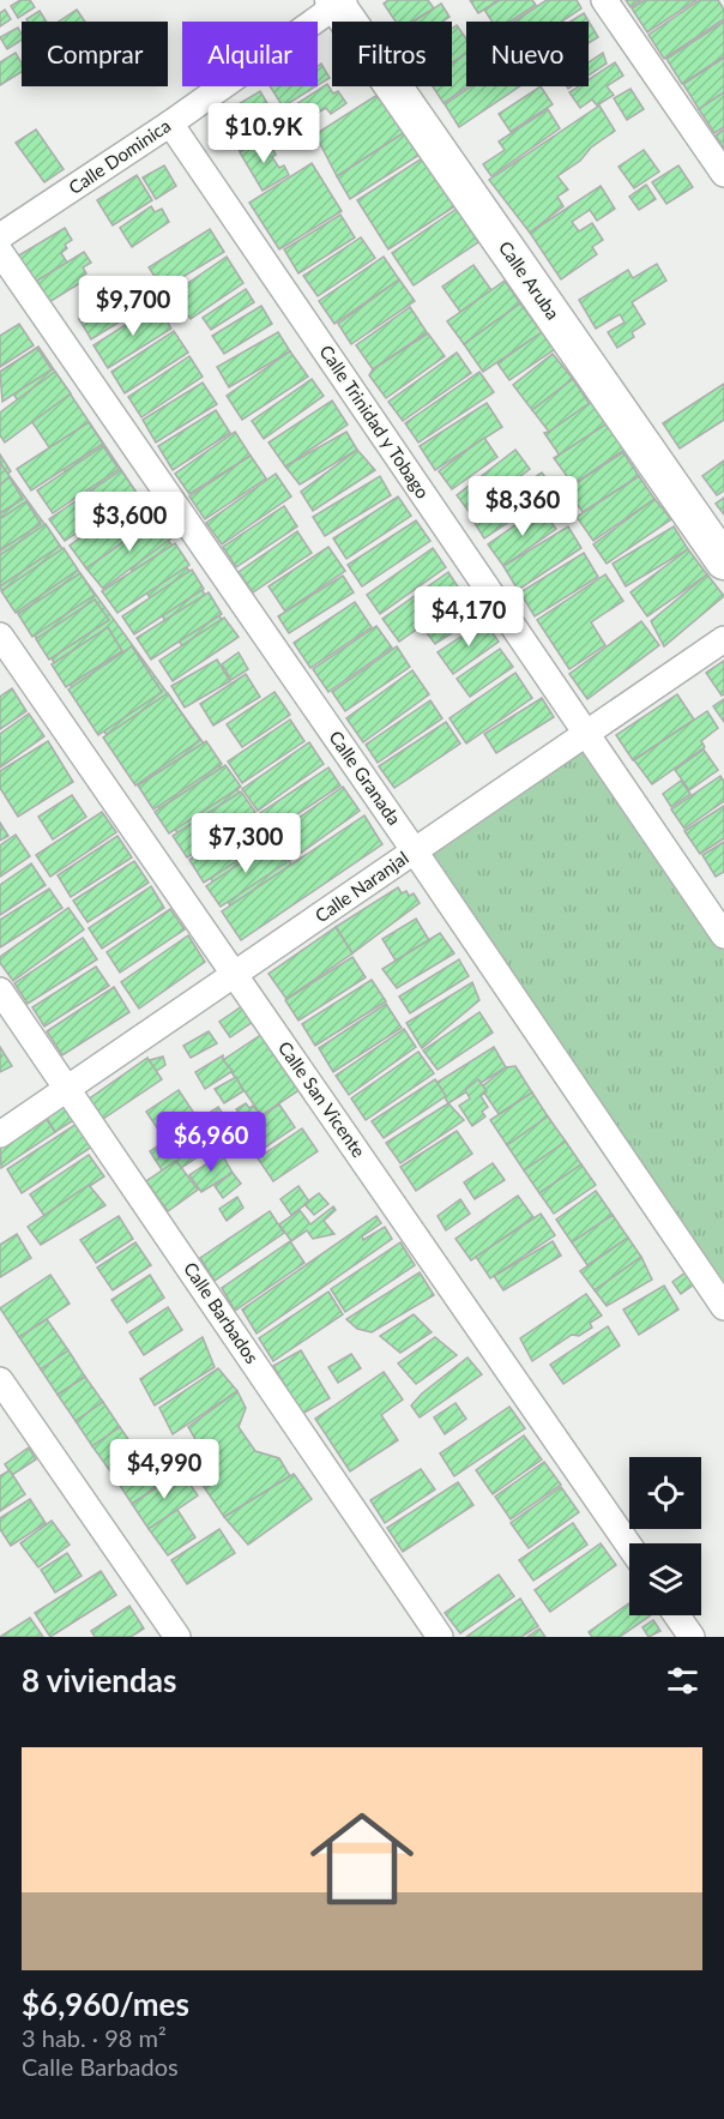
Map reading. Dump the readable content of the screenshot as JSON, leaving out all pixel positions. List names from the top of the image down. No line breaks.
{"streets":{"street":["Calle Dominica","Calle Aruba","Calle Trinidad y Tobago","Calle Granada","Calle Naranjal","Calle San Vicente","Calle Barbados"]},"crossings":[["Calle Dominica","Calle Aruba"],["Calle Dominica","Calle Trinidad y Tobago"],["Calle Trinidad y Tobago","Calle Naranjal"],["Calle Granada","Calle Naranjal"],["Calle Naranjal","Calle San Vicente"],["Calle Naranjal","Calle Barbados"]],"page":{"chip":["Comprar","Alquilar","Filtros","Nuevo"],"price":["$10.9K","$9,700","$8,360","$3,600","$4,170","$7,300","$6,960","$4,990"],"heading":"8 viviendas","list":[{"name":"$6,960/mes","note":"3 hab. · 98 m² · Calle Barbados"}]}}
